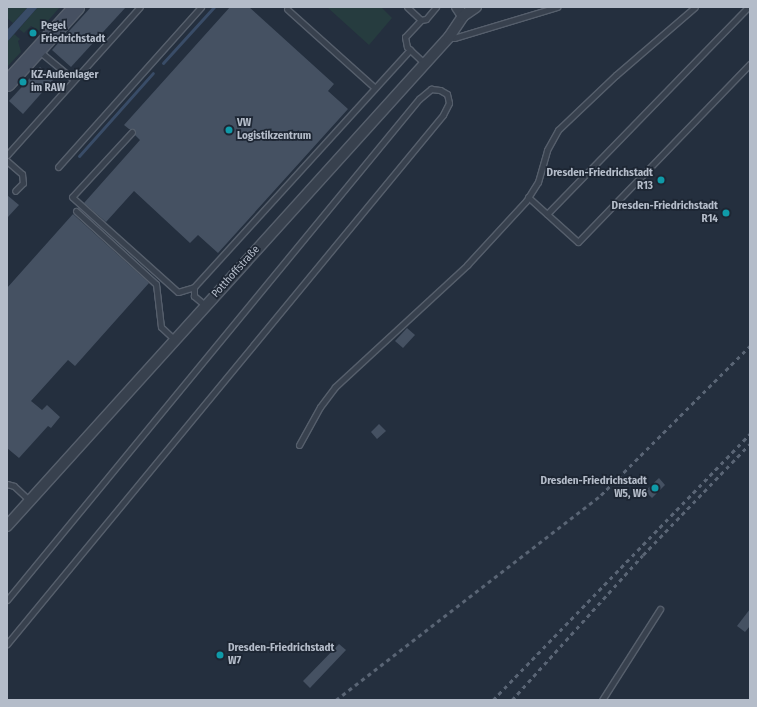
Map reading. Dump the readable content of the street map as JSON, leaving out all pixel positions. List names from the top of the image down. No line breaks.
{"streets":{"street":["Potthoffstraße"]},"places":["Pegel Friedrichstadt","KZ-Außenlager im RAW","VW Logistikzentrum","Dresden-Friedrichstadt R13","Dresden-Friedrichstadt R14","Dresden-Friedrichstadt W5, W6","Dresden-Friedrichstadt W7"]}
